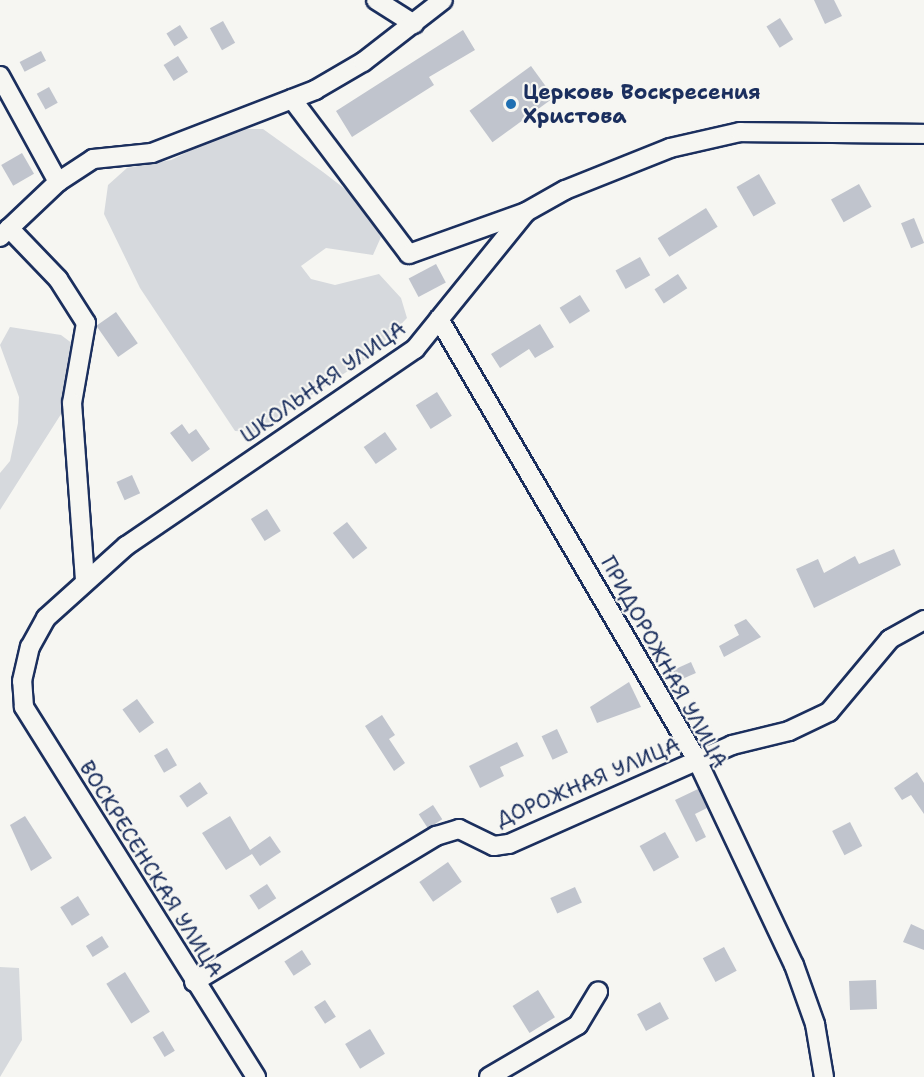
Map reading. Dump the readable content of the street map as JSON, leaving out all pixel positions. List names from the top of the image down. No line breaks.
{"streets":{"street":["ШКОЛЬНАЯ УЛИЦА","ПРИДОРОЖНАЯ УЛИЦА","ДОРОЖНАЯ УЛИЦА","ВОСКРЕСЕНСКАЯ УЛИЦА"]},"crossings":[["ШКОЛЬНАЯ УЛИЦА","ПРИДОРОЖНАЯ УЛИЦА"],["ШКОЛЬНАЯ УЛИЦА","ВОСКРЕСЕНСКАЯ УЛИЦА"],["ПРИДОРОЖНАЯ УЛИЦА","ДОРОЖНАЯ УЛИЦА"],["ДОРОЖНАЯ УЛИЦА","ВОСКРЕСЕНСКАЯ УЛИЦА"]],"places":["Церковь Воскресения Христова"]}
